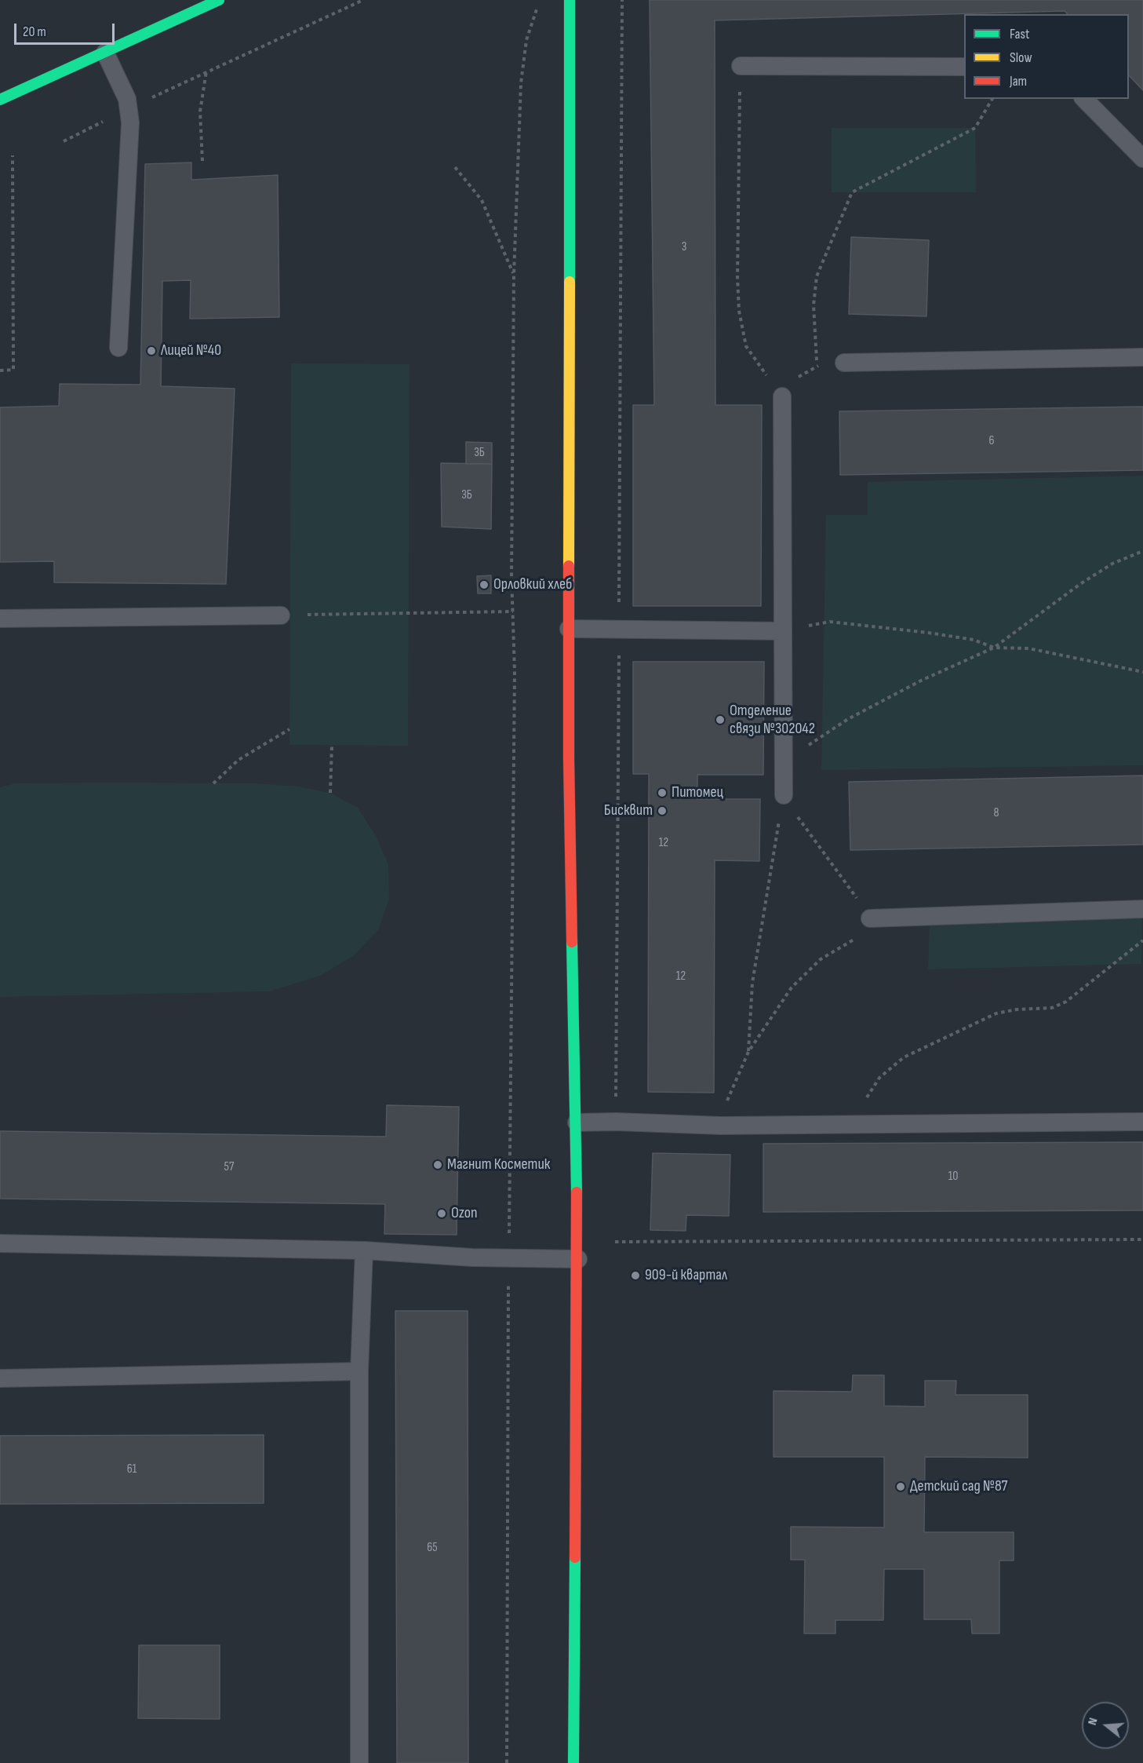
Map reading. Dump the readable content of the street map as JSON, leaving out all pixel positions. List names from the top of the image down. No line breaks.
{"places":["Лицей №40","Орловкий хлеб","Отделение связи №302042","Питомец","Бисквит","Магнит Косметик","Ozon","909-й квартал","Детский сад №87"],"house_numbers":["3","6","3Б","3Б","8","12","12","57","10","61","65"],"legend":["Fast","Slow","Jam"],"scale_bar":"20 m","north":"left"}
